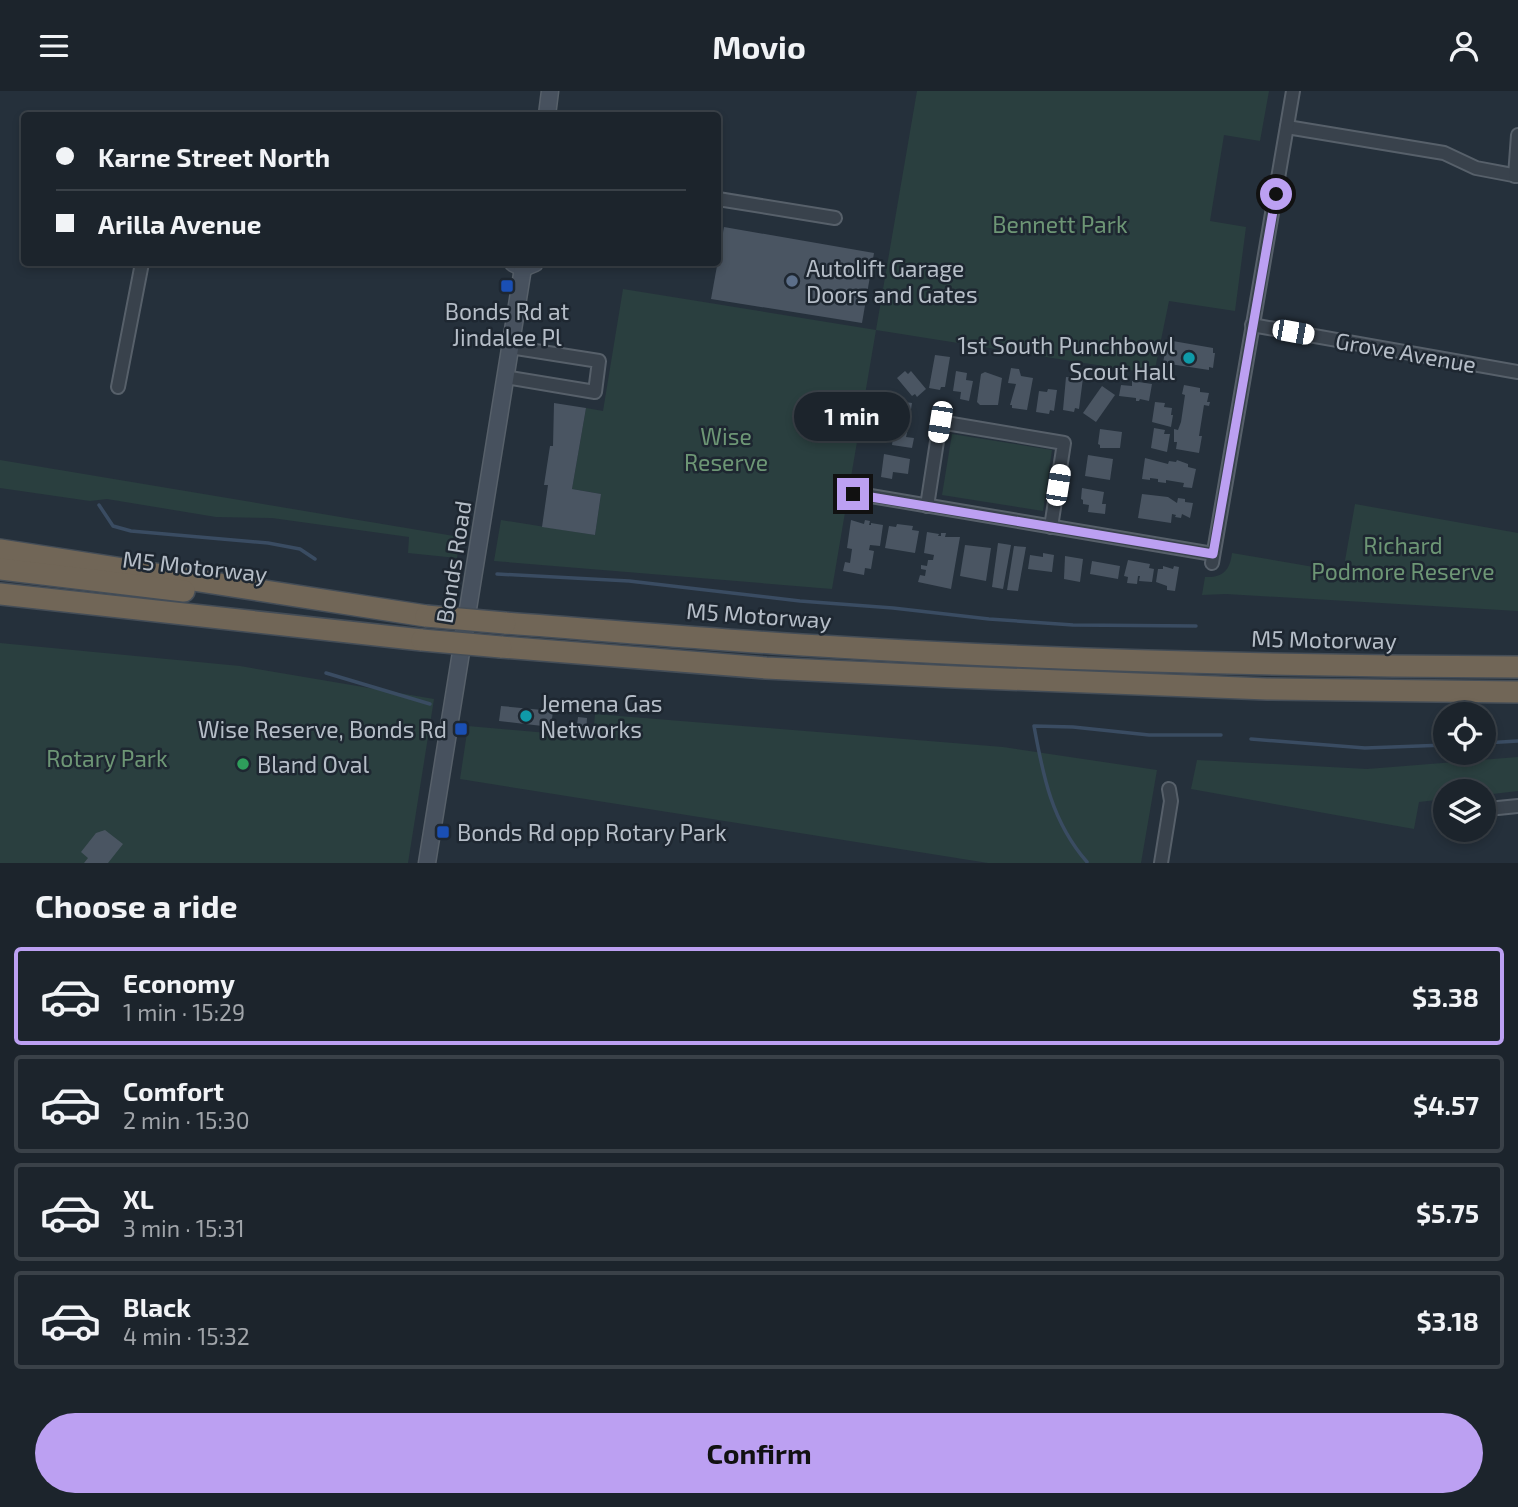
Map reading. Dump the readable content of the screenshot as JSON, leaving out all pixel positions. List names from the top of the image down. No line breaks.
{"streets":{"highway":["M5 Motorway"],"main road":["Bonds Road"],"street":["Grove Avenue"]},"parks":["Bennett Park","Wise Reserve","Richard Podmore Reserve","Rotary Park"],"places":{"other":["Autolift Garage Doors and Gates","1st South Punchbowl Scout Hall","Jemena Gas Networks","Bland Oval"],"transit":["Bonds Rd at Jindalee Pl","Wise Reserve, Bonds Rd","Bonds Rd opp Rotary Park"]},"page":{"header":"Movio","banner":["Karne Street North","Arilla Avenue"],"bubble":"1 min","heading":"Choose a ride","list":[{"name":"Economy","note":"1 min · 15:29","value":"$3.38"},{"name":"Comfort","note":"2 min · 15:30","value":"$4.57"},{"name":"XL","note":"3 min · 15:31","value":"$5.75"},{"name":"Black","note":"4 min · 15:32","value":"$3.18"}],"buttons":"Confirm"}}
